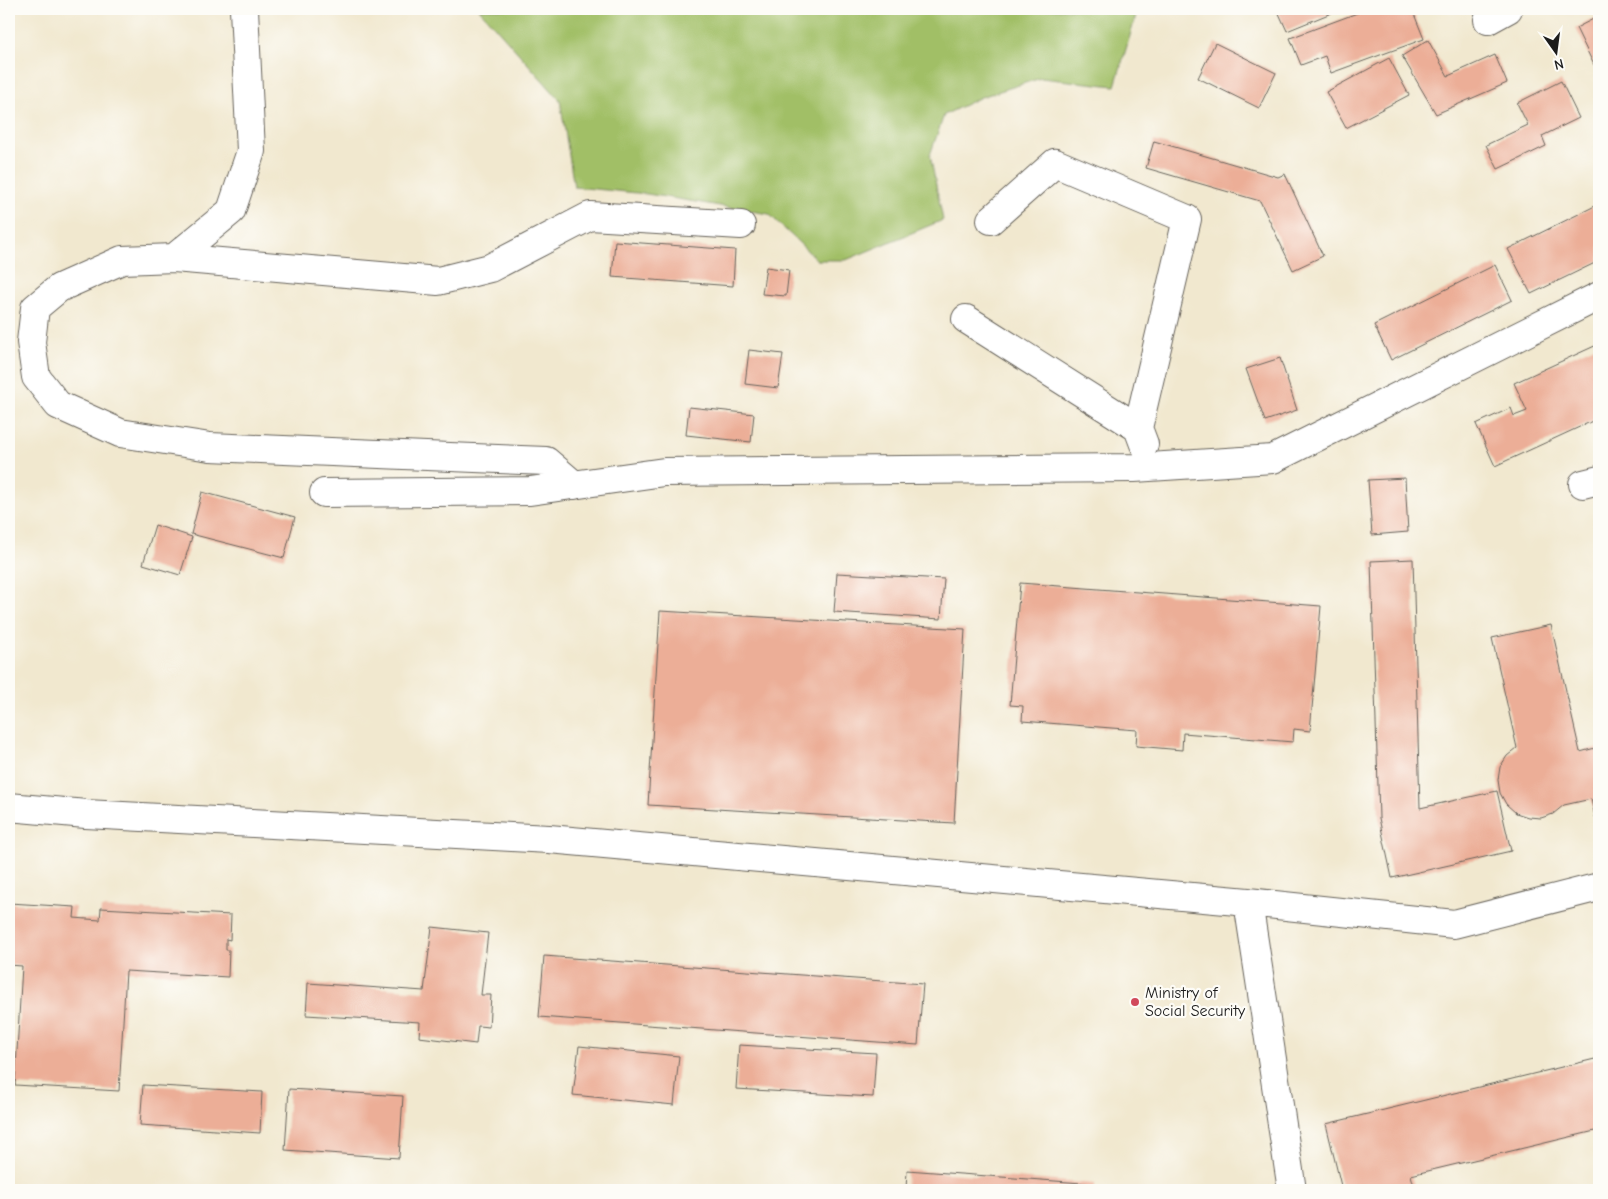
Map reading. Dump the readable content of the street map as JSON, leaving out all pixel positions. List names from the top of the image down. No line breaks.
{"places":["Ministry of Social Security"],"north":"bottom"}
